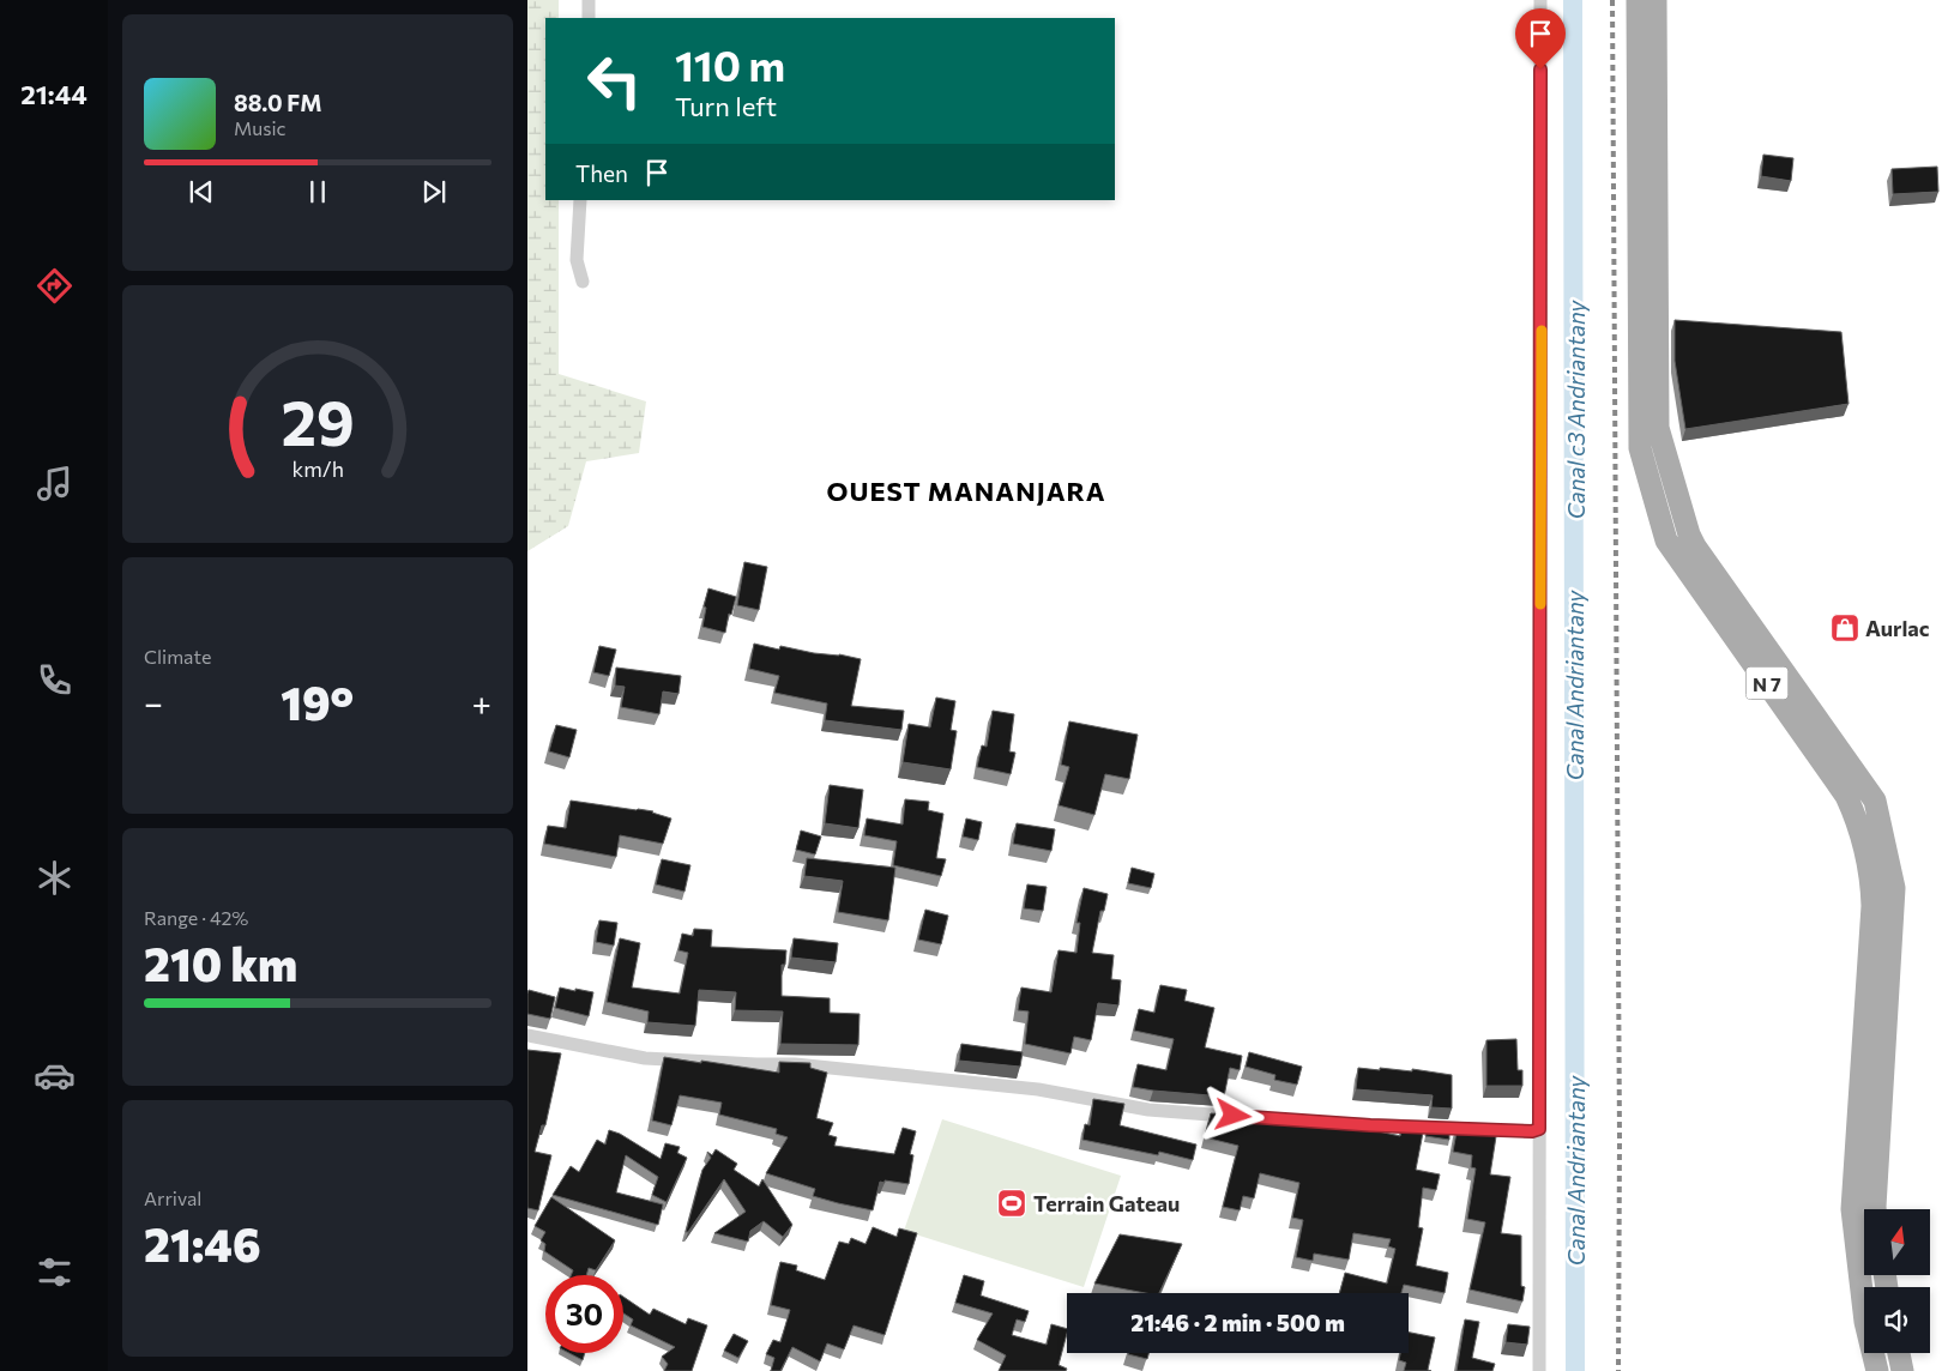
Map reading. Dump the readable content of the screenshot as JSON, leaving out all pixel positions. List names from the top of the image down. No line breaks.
{"streets":{"main road":["N 7"]},"districts":["OUEST MANANJARA"],"water":["Canal c3 Andriantany","Canal Andriantany"],"places":{"shop":["Aurlac"],"sports":["Terrain Gateau"]},"north":"top","page":{"tabs":"21:44","turn":["110 m","Turn left"],"song":["88.0 FM","Music"],"then":"Then","tile":["Climate",["Range · 42%","210 km"],["Arrival","21:46"]],"heat":["−","19°","+"],"limit":"30","trip":"21:46 · 2 min · 500 m","gauge":["29","km/h"]}}
